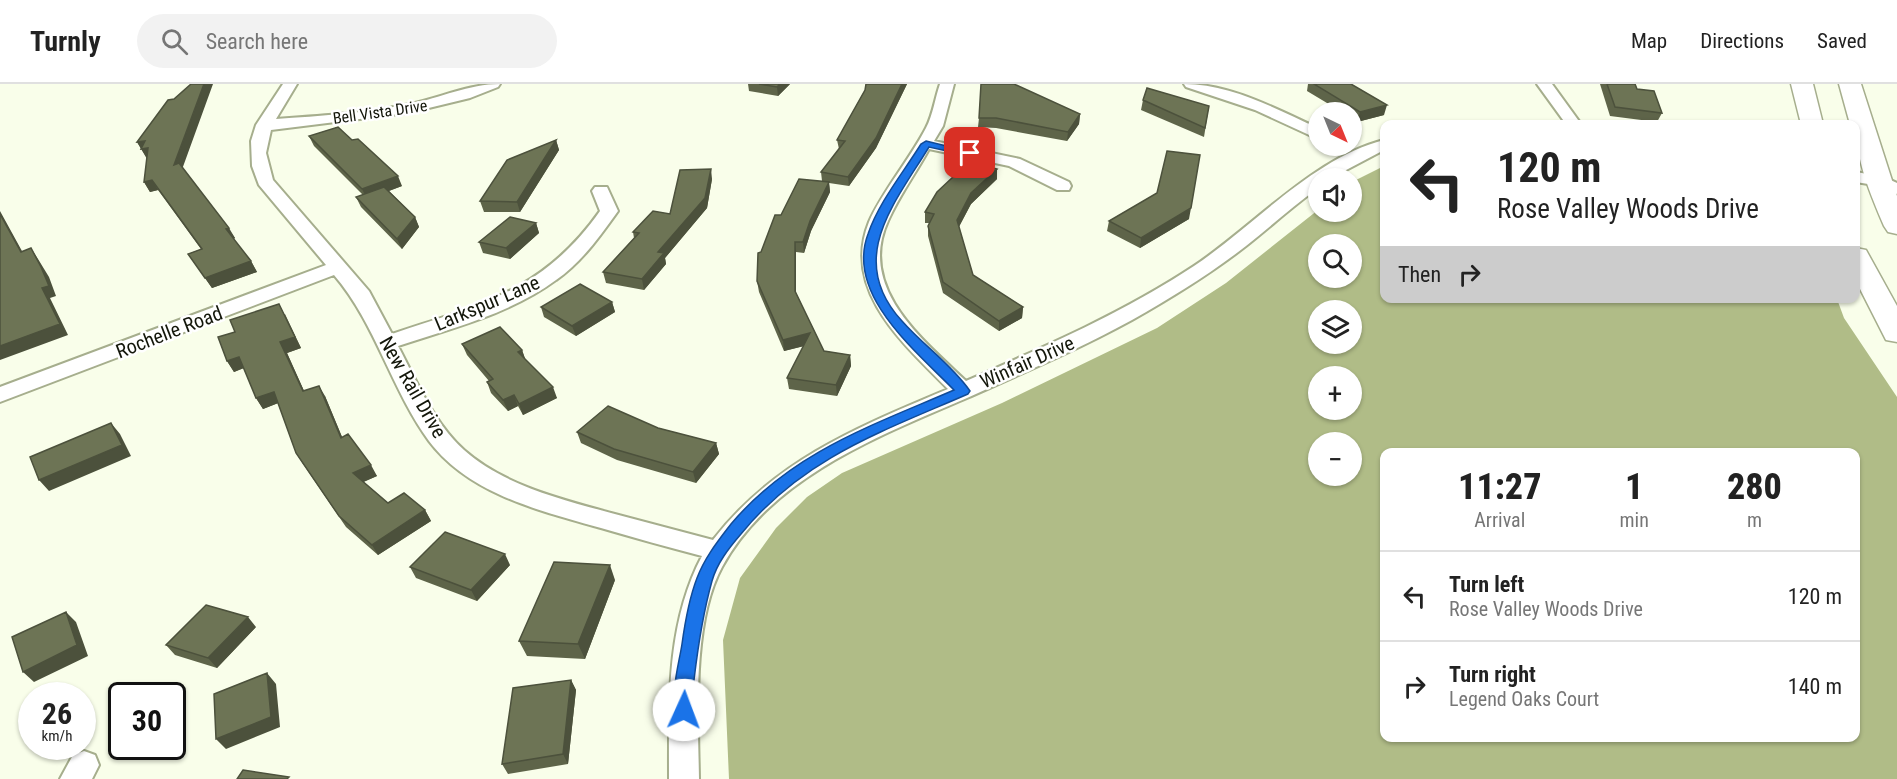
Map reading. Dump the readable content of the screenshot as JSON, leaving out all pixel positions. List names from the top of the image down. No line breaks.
{"streets":{"street":["Bell Vista Drive","Larkspur Lane","Rochelle Road","Winfair Drive","New Rail Drive"]},"crossings":[["Bell Vista Drive","New Rail Drive"],["Larkspur Lane","New Rail Drive"],["Rochelle Road","New Rail Drive"],["Winfair Drive","New Rail Drive"]],"north":"bottom right","page":{"header":"Turnly","search":"Search here","nav":["Map","Directions","Saved"],"map_buttons":["+","−"],"turn":["120 m","Rose Valley Woods Drive"],"then":"Then","eta":["11:27","Arrival","1","min","280","m"],"list":[{"name":"Turn left","note":"Rose Valley Woods Drive","value":"120 m"},{"name":"Turn right","note":"Legend Oaks Court","value":"140 m"}],"speed":"26 km/h","limit":"30"}}
